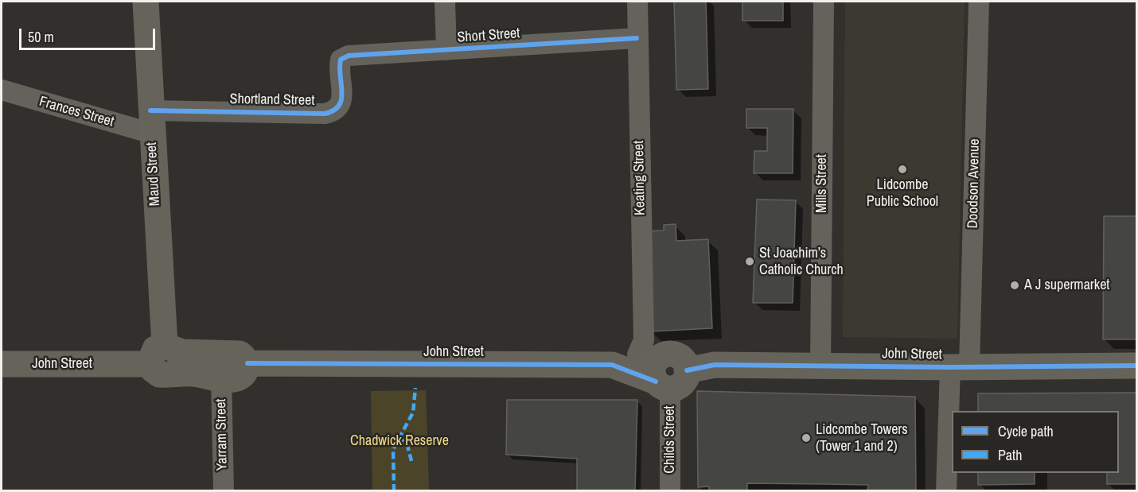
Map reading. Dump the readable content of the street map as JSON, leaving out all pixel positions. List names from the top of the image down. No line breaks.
{"streets":{"street":["Short Street","Shortland Street","Frances Street","Maud Street","Keating Street","Mills Street","Doodson Avenue","John Street","Yarram Street","Childs Street"]},"crossings":[["Short Street","Shortland Street"],["Short Street","Keating Street"],["Shortland Street","Frances Street"],["Shortland Street","Maud Street"],["Frances Street","Maud Street"],["Maud Street","John Street"],["Keating Street","John Street"],["Mills Street","John Street"],["Doodson Avenue","John Street"],["John Street","Childs Street"]],"parks":["Chadwick Reserve"],"places":["Lidcombe Public School","St Joachim’s Catholic Church","A J supermarket","Lidcombe Towers (Tower 1 and 2)"],"legend":["Cycle path","Path"],"scale_bar":"50 m"}
